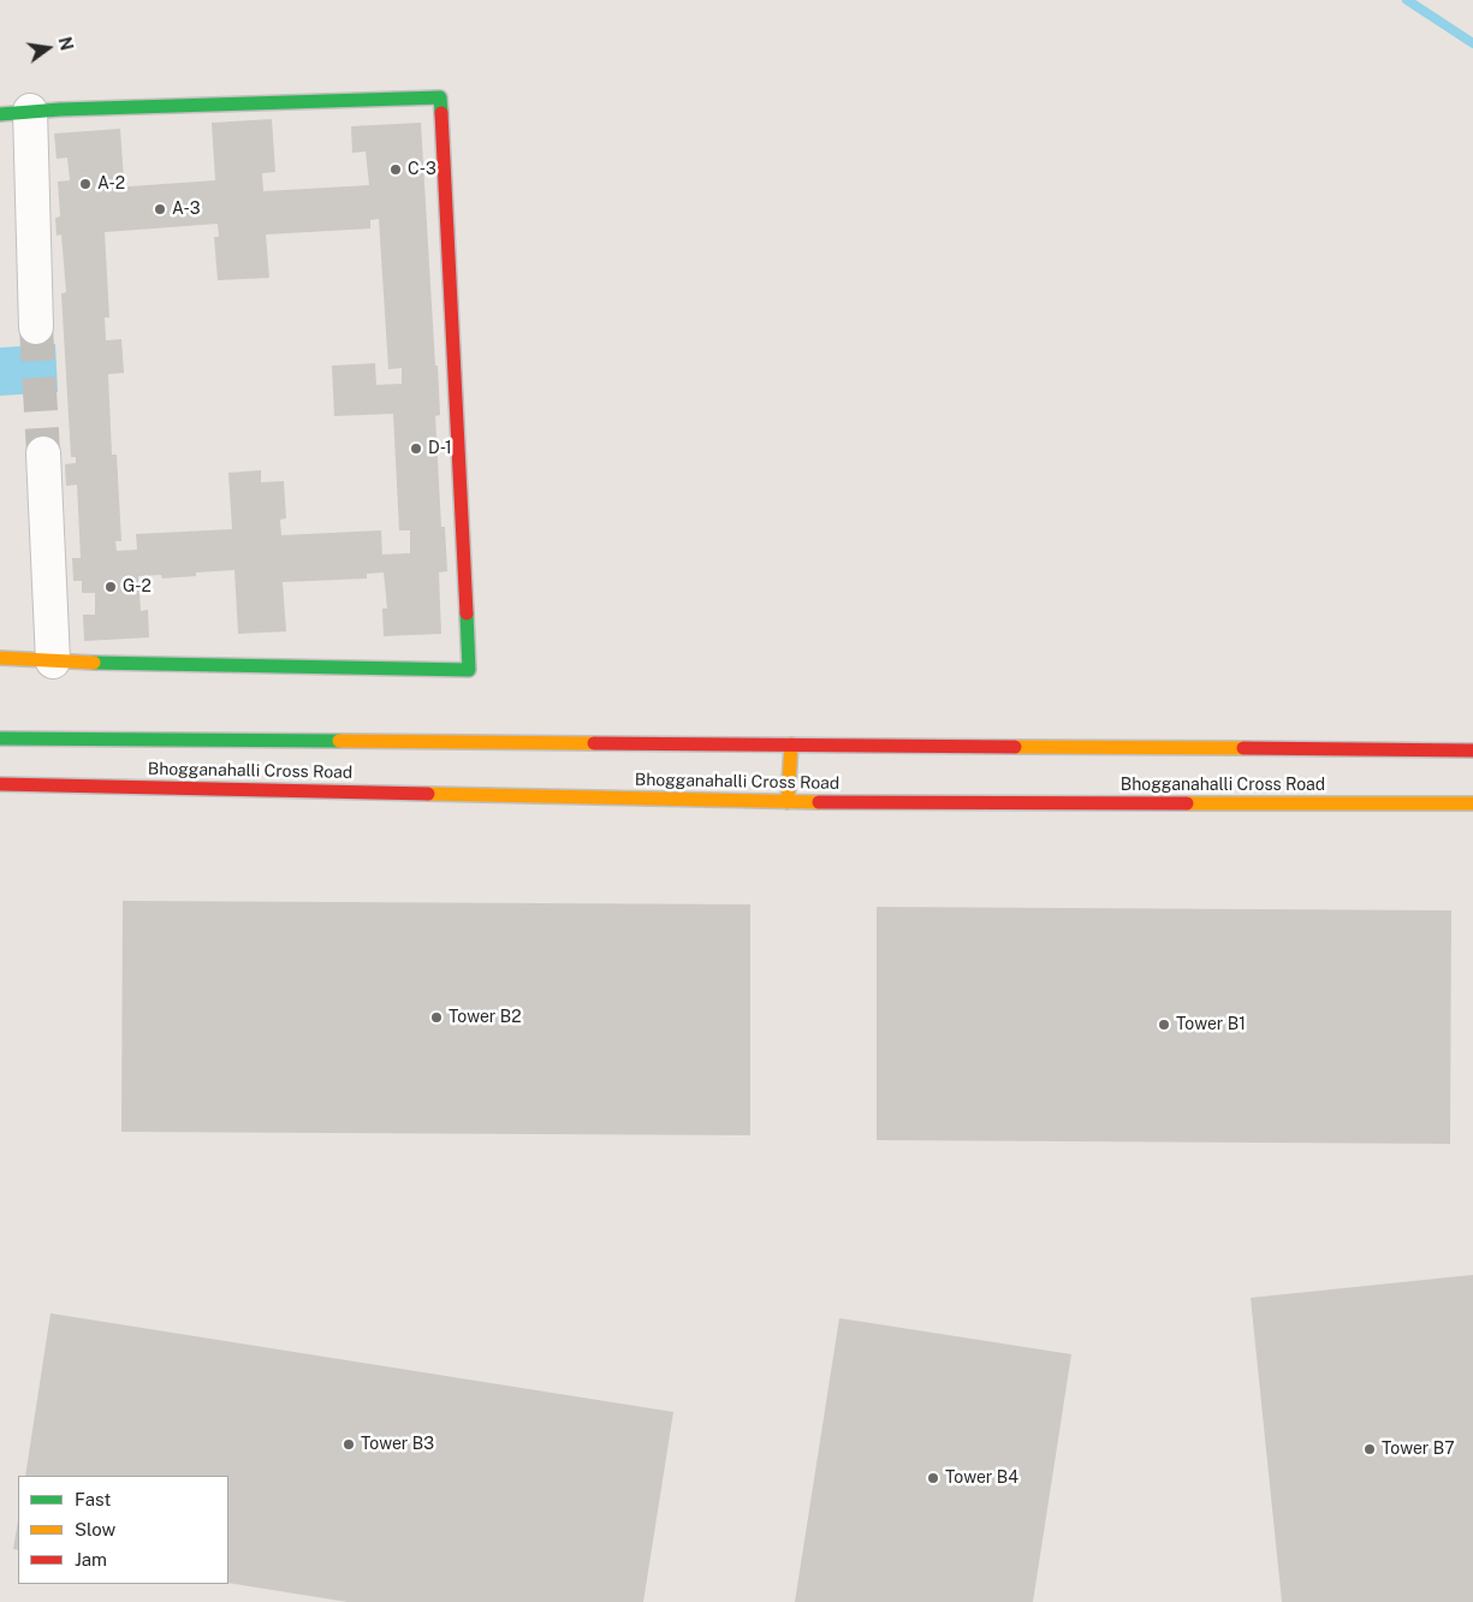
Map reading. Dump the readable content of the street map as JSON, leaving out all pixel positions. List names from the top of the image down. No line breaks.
{"streets":{"street":["Bhogganahalli Cross Road"]},"places":["C-3","A-2","A-3","D-1","G-2","Tower B2","Tower B1","Tower B3","Tower B7","Tower B4"],"legend":["Fast","Slow","Jam"],"north":"right"}
